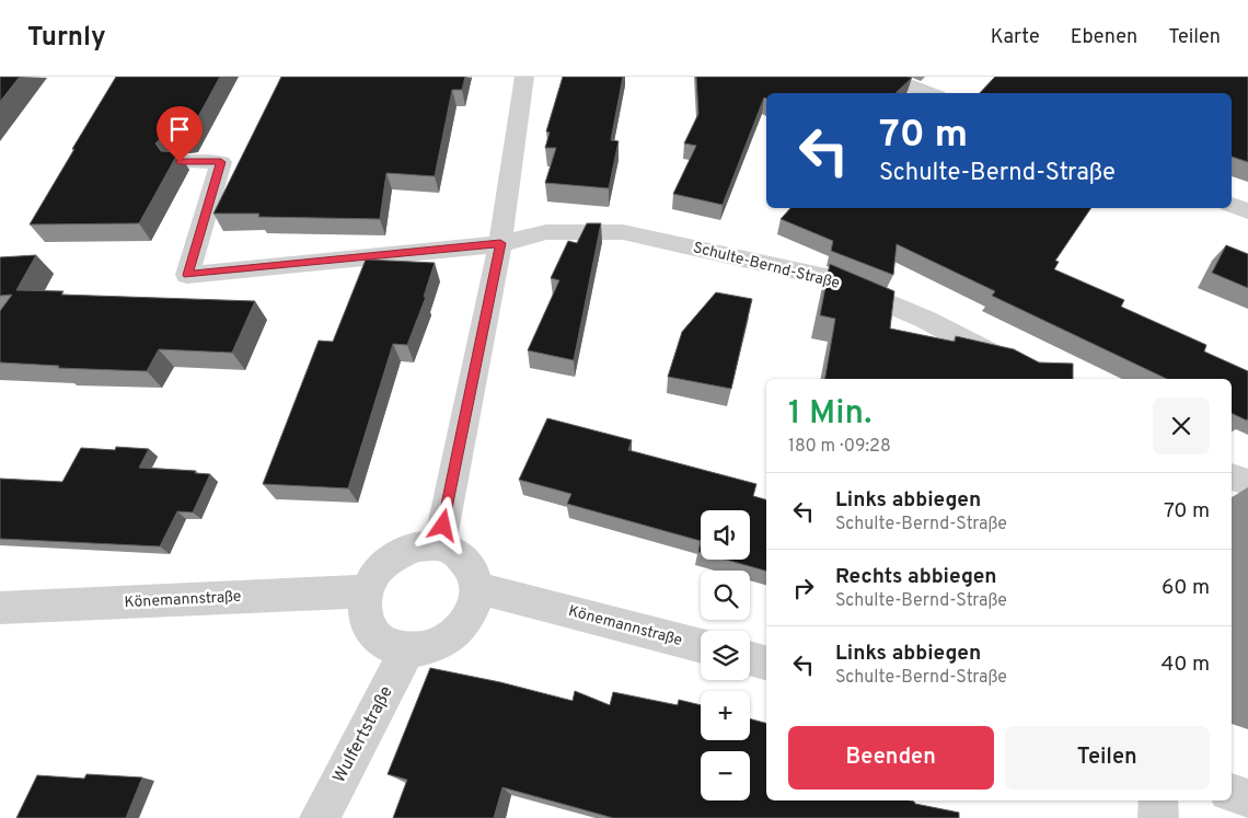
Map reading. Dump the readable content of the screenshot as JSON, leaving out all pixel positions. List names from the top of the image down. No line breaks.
{"streets":{"street":["Schulte-Bernd-Straße","Könemannstraße","Wulfertstraße"]},"crossings":[["Könemannstraße","Wulfertstraße"]],"page":{"header":"Turnly","nav":["Karte","Ebenen","Teilen"],"turn":["70 m","Schulte-Bernd-Straße"],"heading":["1 Min.","180 m · 09:28"],"list":[{"name":"Links abbiegen","note":"Schulte-Bernd-Straße","value":"70 m"},{"name":"Rechts abbiegen","note":"Schulte-Bernd-Straße","value":"60 m"},{"name":"Links abbiegen","note":"Schulte-Bernd-Straße","value":"40 m"}],"map_buttons":["+","−"],"buttons":["Beenden","Teilen"]}}
